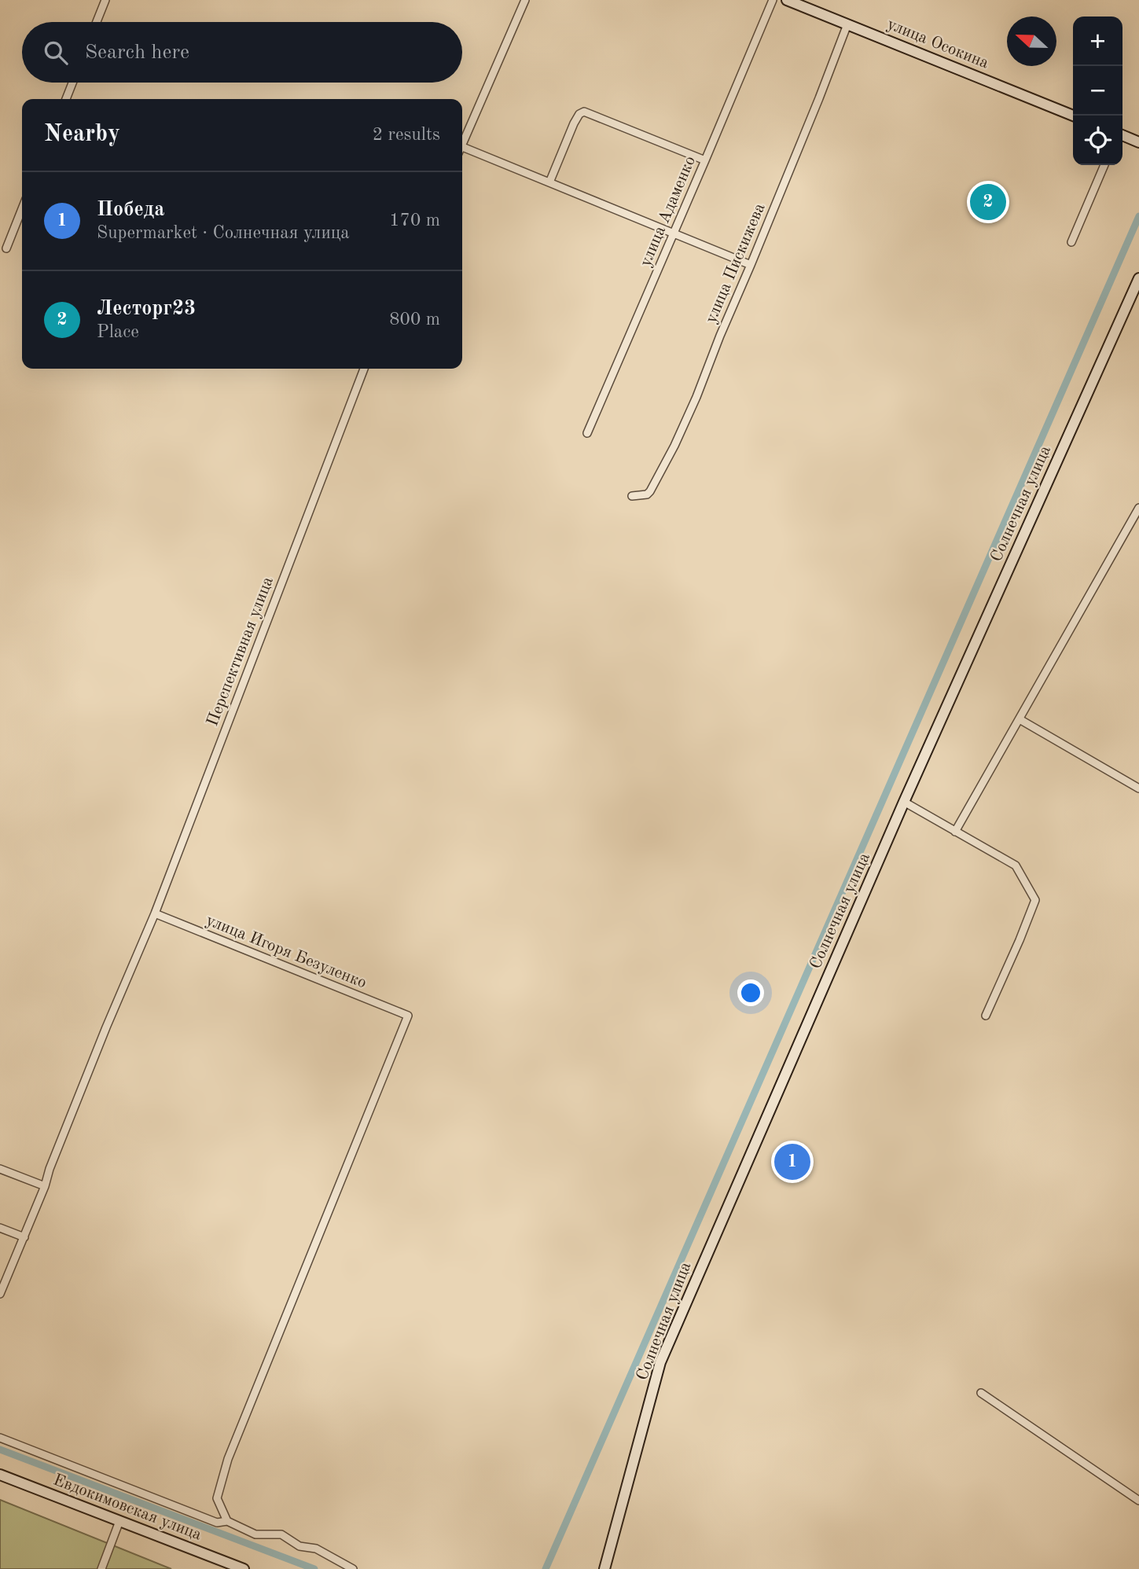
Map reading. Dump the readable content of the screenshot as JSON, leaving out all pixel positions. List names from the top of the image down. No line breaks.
{"streets":{"main road":["улица Осокина","Солнечная улица","Евдокимовская улица"],"street":["улица Адаменко","улица Пискижева","Перспективная улица","улица Игоря Безуленко"]},"crossings":[["улица Осокина","улица Пискижева"],["Перспективная улица","улица Игоря Безуленко"]],"north":"left","page":{"map_buttons":["+","−"],"search":"Search here","heading":["Nearby","2 results"],"list":[{"mark":"1","name":"Победа","note":"Supermarket · Солнечная улица","value":"170 m"},{"mark":"2","name":"Лесторг23","note":"Place","value":"800 m"}],"pins":["2","1"]}}
